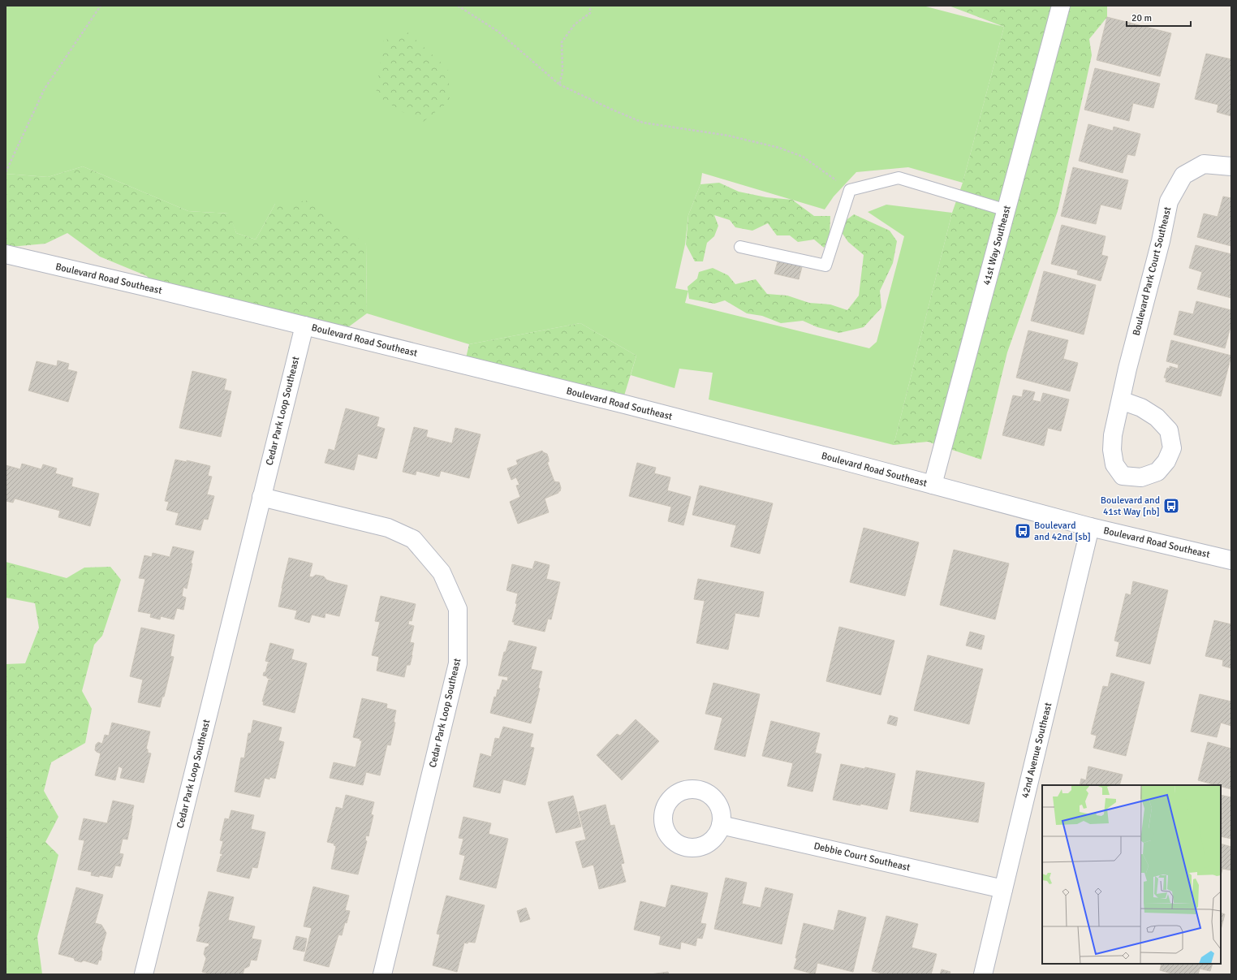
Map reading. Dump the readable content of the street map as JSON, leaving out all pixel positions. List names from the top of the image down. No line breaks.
{"streets":{"street":["41st Way Southeast","Boulevard Park Court Southeast","Boulevard Road Southeast","Cedar Park Loop Southeast","42nd Avenue Southeast","Debbie Court Southeast"]},"crossings":[["41st Way Southeast","Boulevard Road Southeast"],["Boulevard Road Southeast","Cedar Park Loop Southeast"],["Boulevard Road Southeast","42nd Avenue Southeast"],["42nd Avenue Southeast","Debbie Court Southeast"]],"places":{"bus stop":["Boulevard and 41st Way [nb]","Boulevard and 42nd [sb]"]},"scale_bar":"20 m"}
